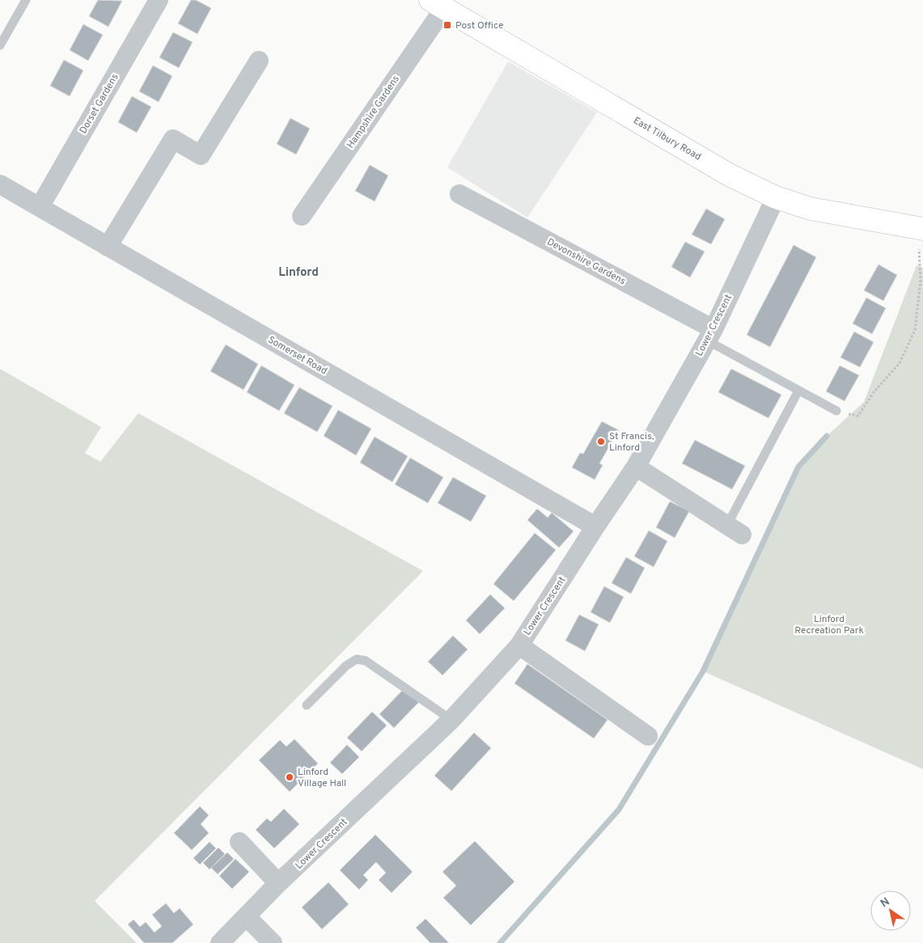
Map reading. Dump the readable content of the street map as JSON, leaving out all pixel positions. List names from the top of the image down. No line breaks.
{"streets":{"street":["Dorset Gardens","Hampshire Gardens","East Tilbury Road","Devonshire Gardens","Lower Crescent","Somerset Road"]},"crossings":[["Dorset Gardens","Somerset Road"],["Hampshire Gardens","East Tilbury Road"],["East Tilbury Road","Lower Crescent"],["Devonshire Gardens","Lower Crescent"],["Lower Crescent","Somerset Road"]],"districts":["Linford"],"parks":["Linford Recreation Park"],"places":{"transit":["Post Office"],"other":["St Francis, Linford","Linford Village Hall"]},"north":"top left"}
